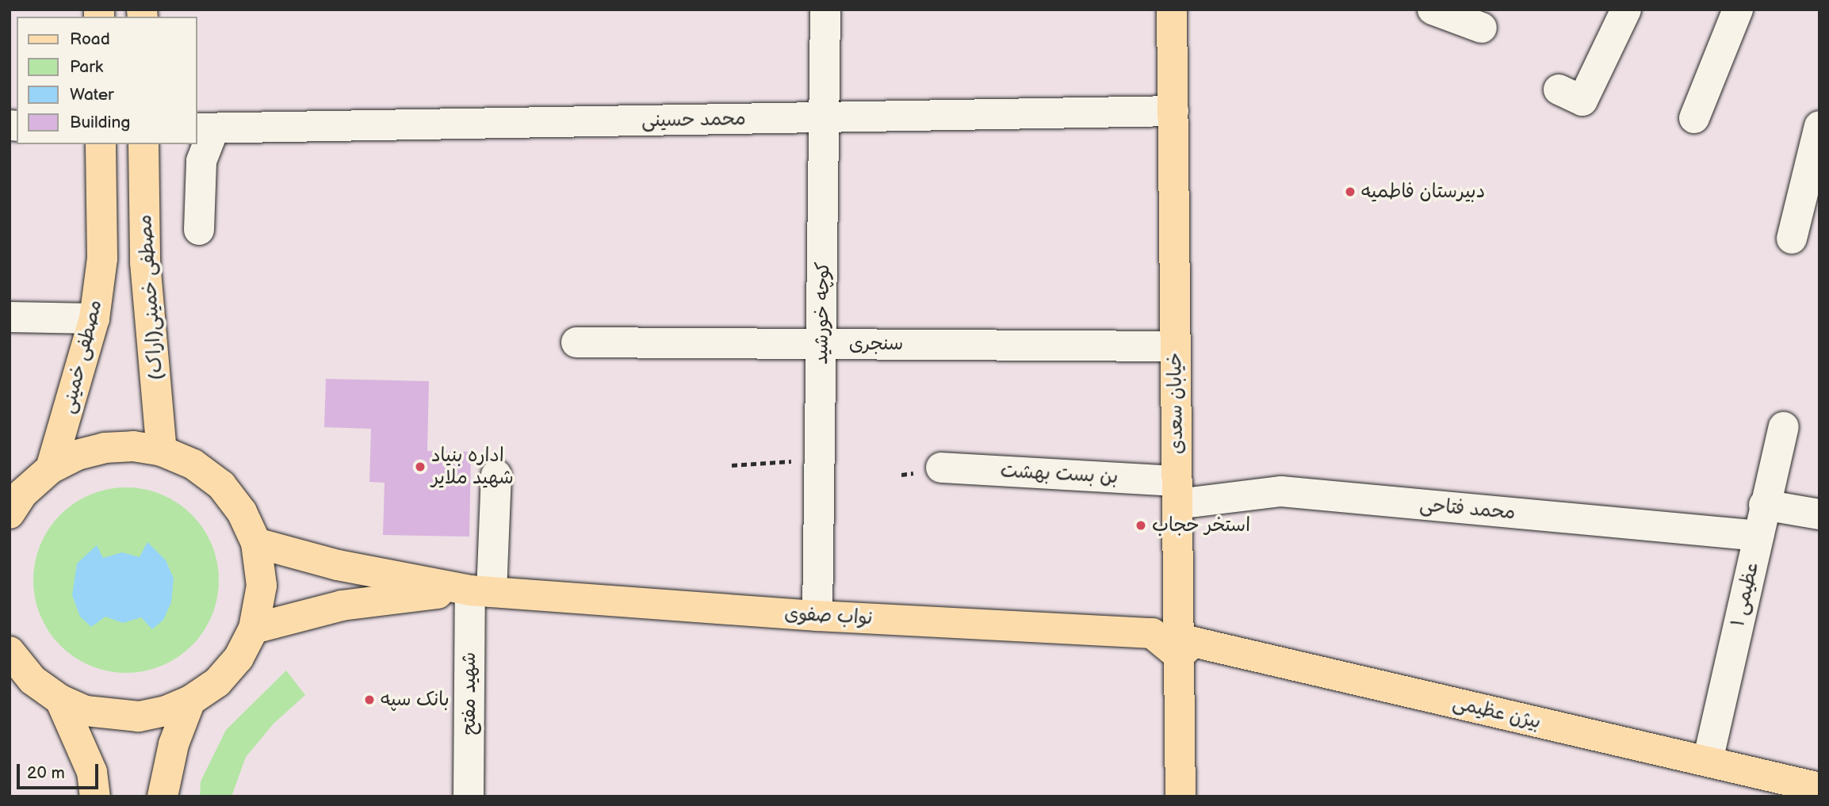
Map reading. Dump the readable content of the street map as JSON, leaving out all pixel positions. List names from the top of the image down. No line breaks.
{"streets":{"main road":["مصطفی خمینی(اراک)","مصطفی خمینی","خیابان سعدی","نواب صفوی","بیژن عظیمی"],"street":["محمد حسینی","کوچه خورشید","سنجری","بن بست بهشت","محمد فتاحی","عظیمی ۱","شهید مفتح"]},"crossings":[["محمد حسینی","کوچه خورشید"],["محمد حسینی","خیابان سعدی"],["کوچه خورشید","سنجری"],["کوچه خورشید","نواب صفوی"],["سنجری","خیابان سعدی"],["خیابان سعدی","بن بست بهشت"],["خیابان سعدی","محمد فتاحی"],["خیابان سعدی","نواب صفوی"],["خیابان سعدی","بیژن عظیمی"],["بن بست بهشت","محمد فتاحی"],["محمد فتاحی","عظیمی ۱"],["عظیمی ۱","بیژن عظیمی"],["نواب صفوی","شهید مفتح"],["نواب صفوی","بیژن عظیمی"]],"places":["دبیرستان فاطمیه","اداره بنیاد شهید ملایر","استخر حجاب","بانک سپه"],"legend":["Road","Park","Water","Building"],"scale_bar":"20 m"}
